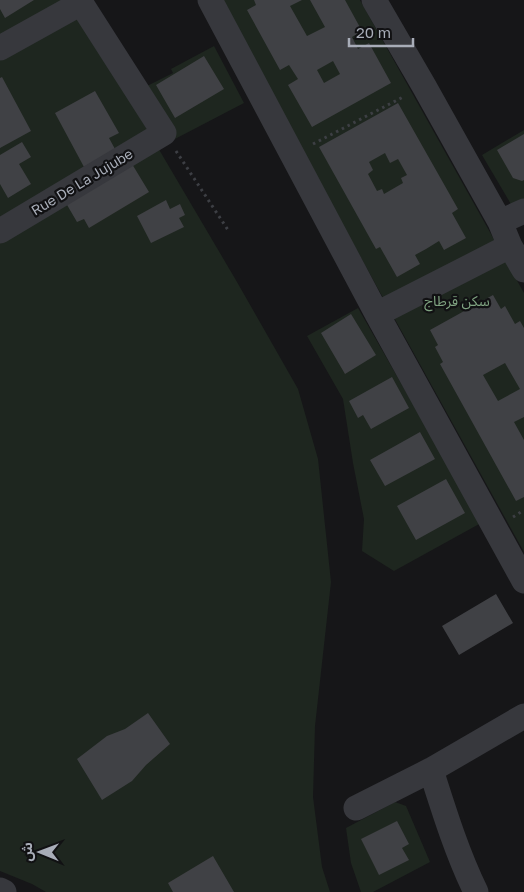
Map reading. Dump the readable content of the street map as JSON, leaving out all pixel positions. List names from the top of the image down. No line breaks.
{"streets":{"street":["Rue De La Jujube"]},"parks":["سكن قرطاج"],"scale_bar":"20 m","north":"left"}
